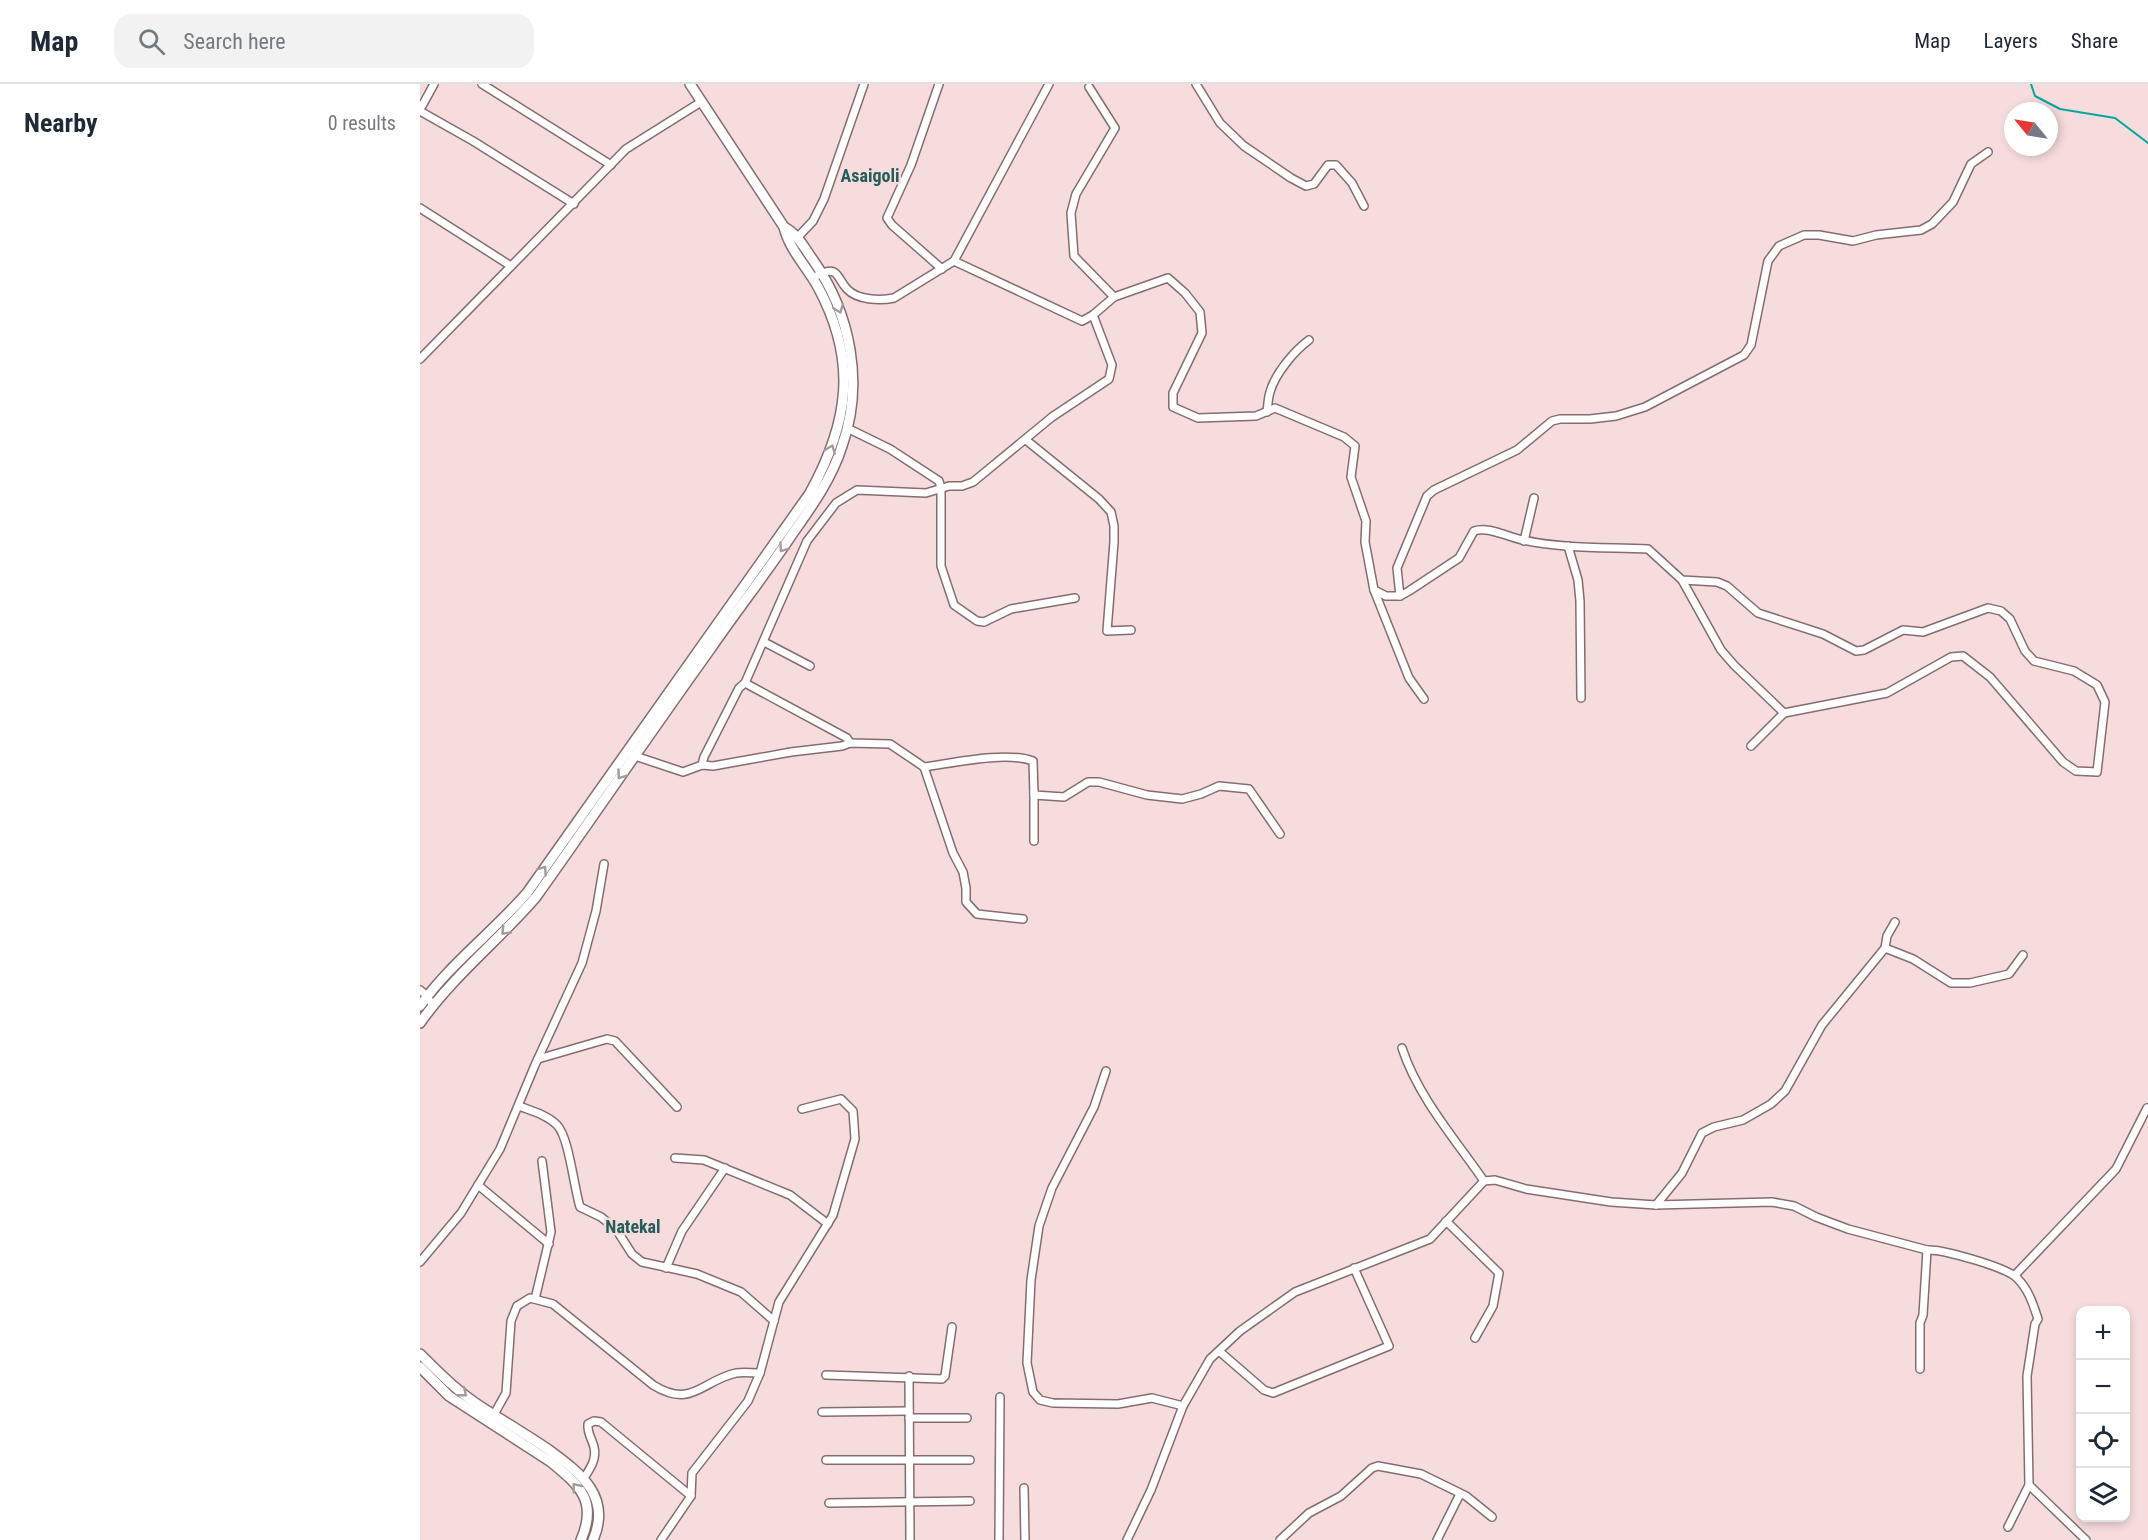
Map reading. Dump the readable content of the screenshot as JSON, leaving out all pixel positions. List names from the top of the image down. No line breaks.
{"districts":["Asaigoli","Natekal"],"north":"top left","page":{"header":"Map","search":"Search here","nav":["Map","Layers","Share"],"heading":["Nearby","0 results"],"map_buttons":["+","−"]}}
